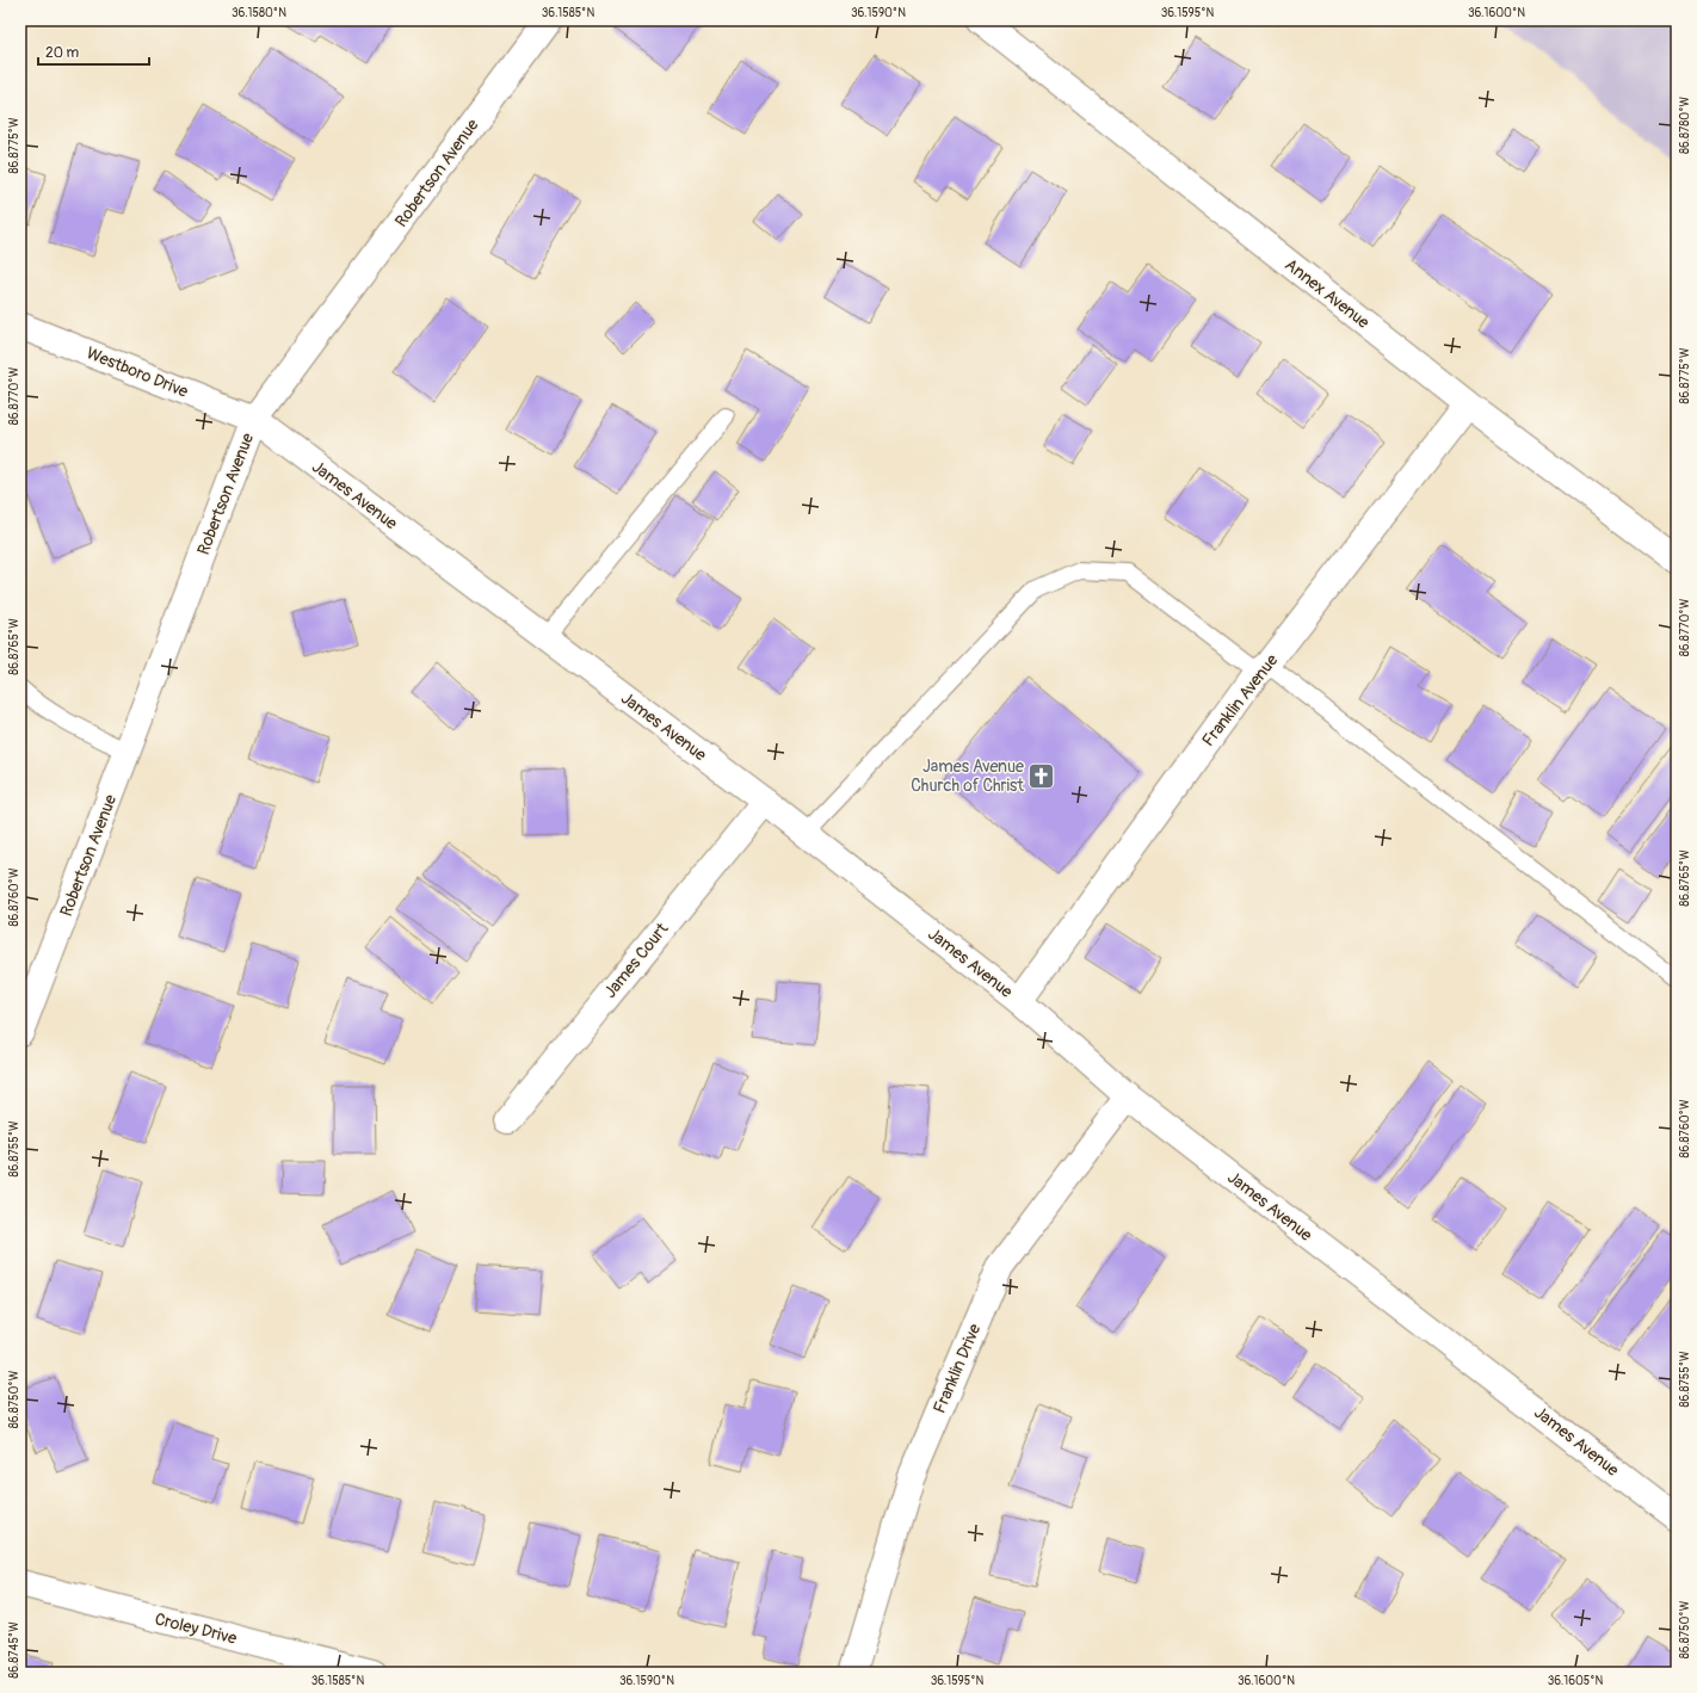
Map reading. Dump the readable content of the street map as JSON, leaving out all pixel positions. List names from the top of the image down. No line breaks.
{"streets":{"street":["Robertson Avenue","Annex Avenue","Westboro Drive","James Avenue","Franklin Avenue","James Court","Franklin Drive","Croley Drive"]},"crossings":[["Robertson Avenue","Westboro Drive"],["Robertson Avenue","James Avenue"],["Annex Avenue","Franklin Avenue"],["Westboro Drive","James Avenue"],["James Avenue","Franklin Avenue"],["James Avenue","James Court"],["James Avenue","Franklin Drive"]],"places":{"church":["James Avenue Church of Christ"]},"scale_bar":"20 m","coordinates":["36.1580°N","36.1585°N","36.1590°N","36.1595°N","36.1600°N","86.8780°W","86.8775°W","86.8770°W","86.8765°W","86.8760°W","86.8755°W","86.8750°W","86.8745°W","36.1605°N"]}
